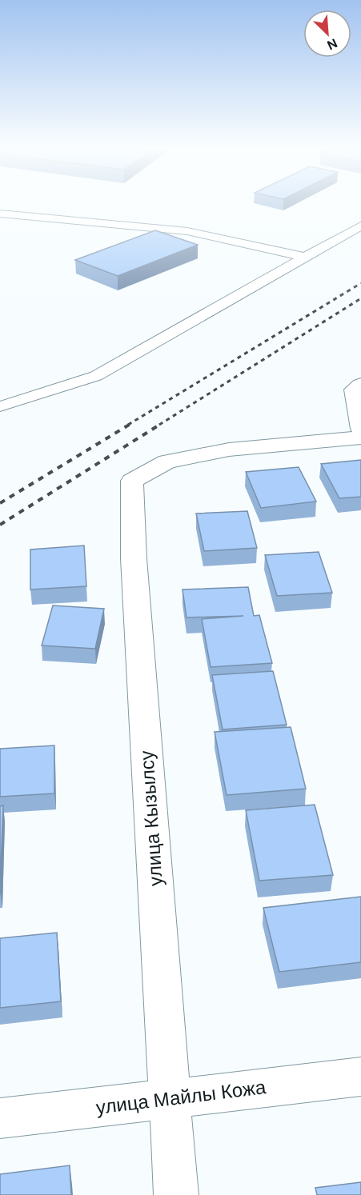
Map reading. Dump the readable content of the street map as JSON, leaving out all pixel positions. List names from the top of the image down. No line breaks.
{"streets":{"street":["улица Кызылсу","улица Майлы Кожа"]},"crossings":[["улица Кызылсу","улица Майлы Кожа"]],"north":"bottom right"}
